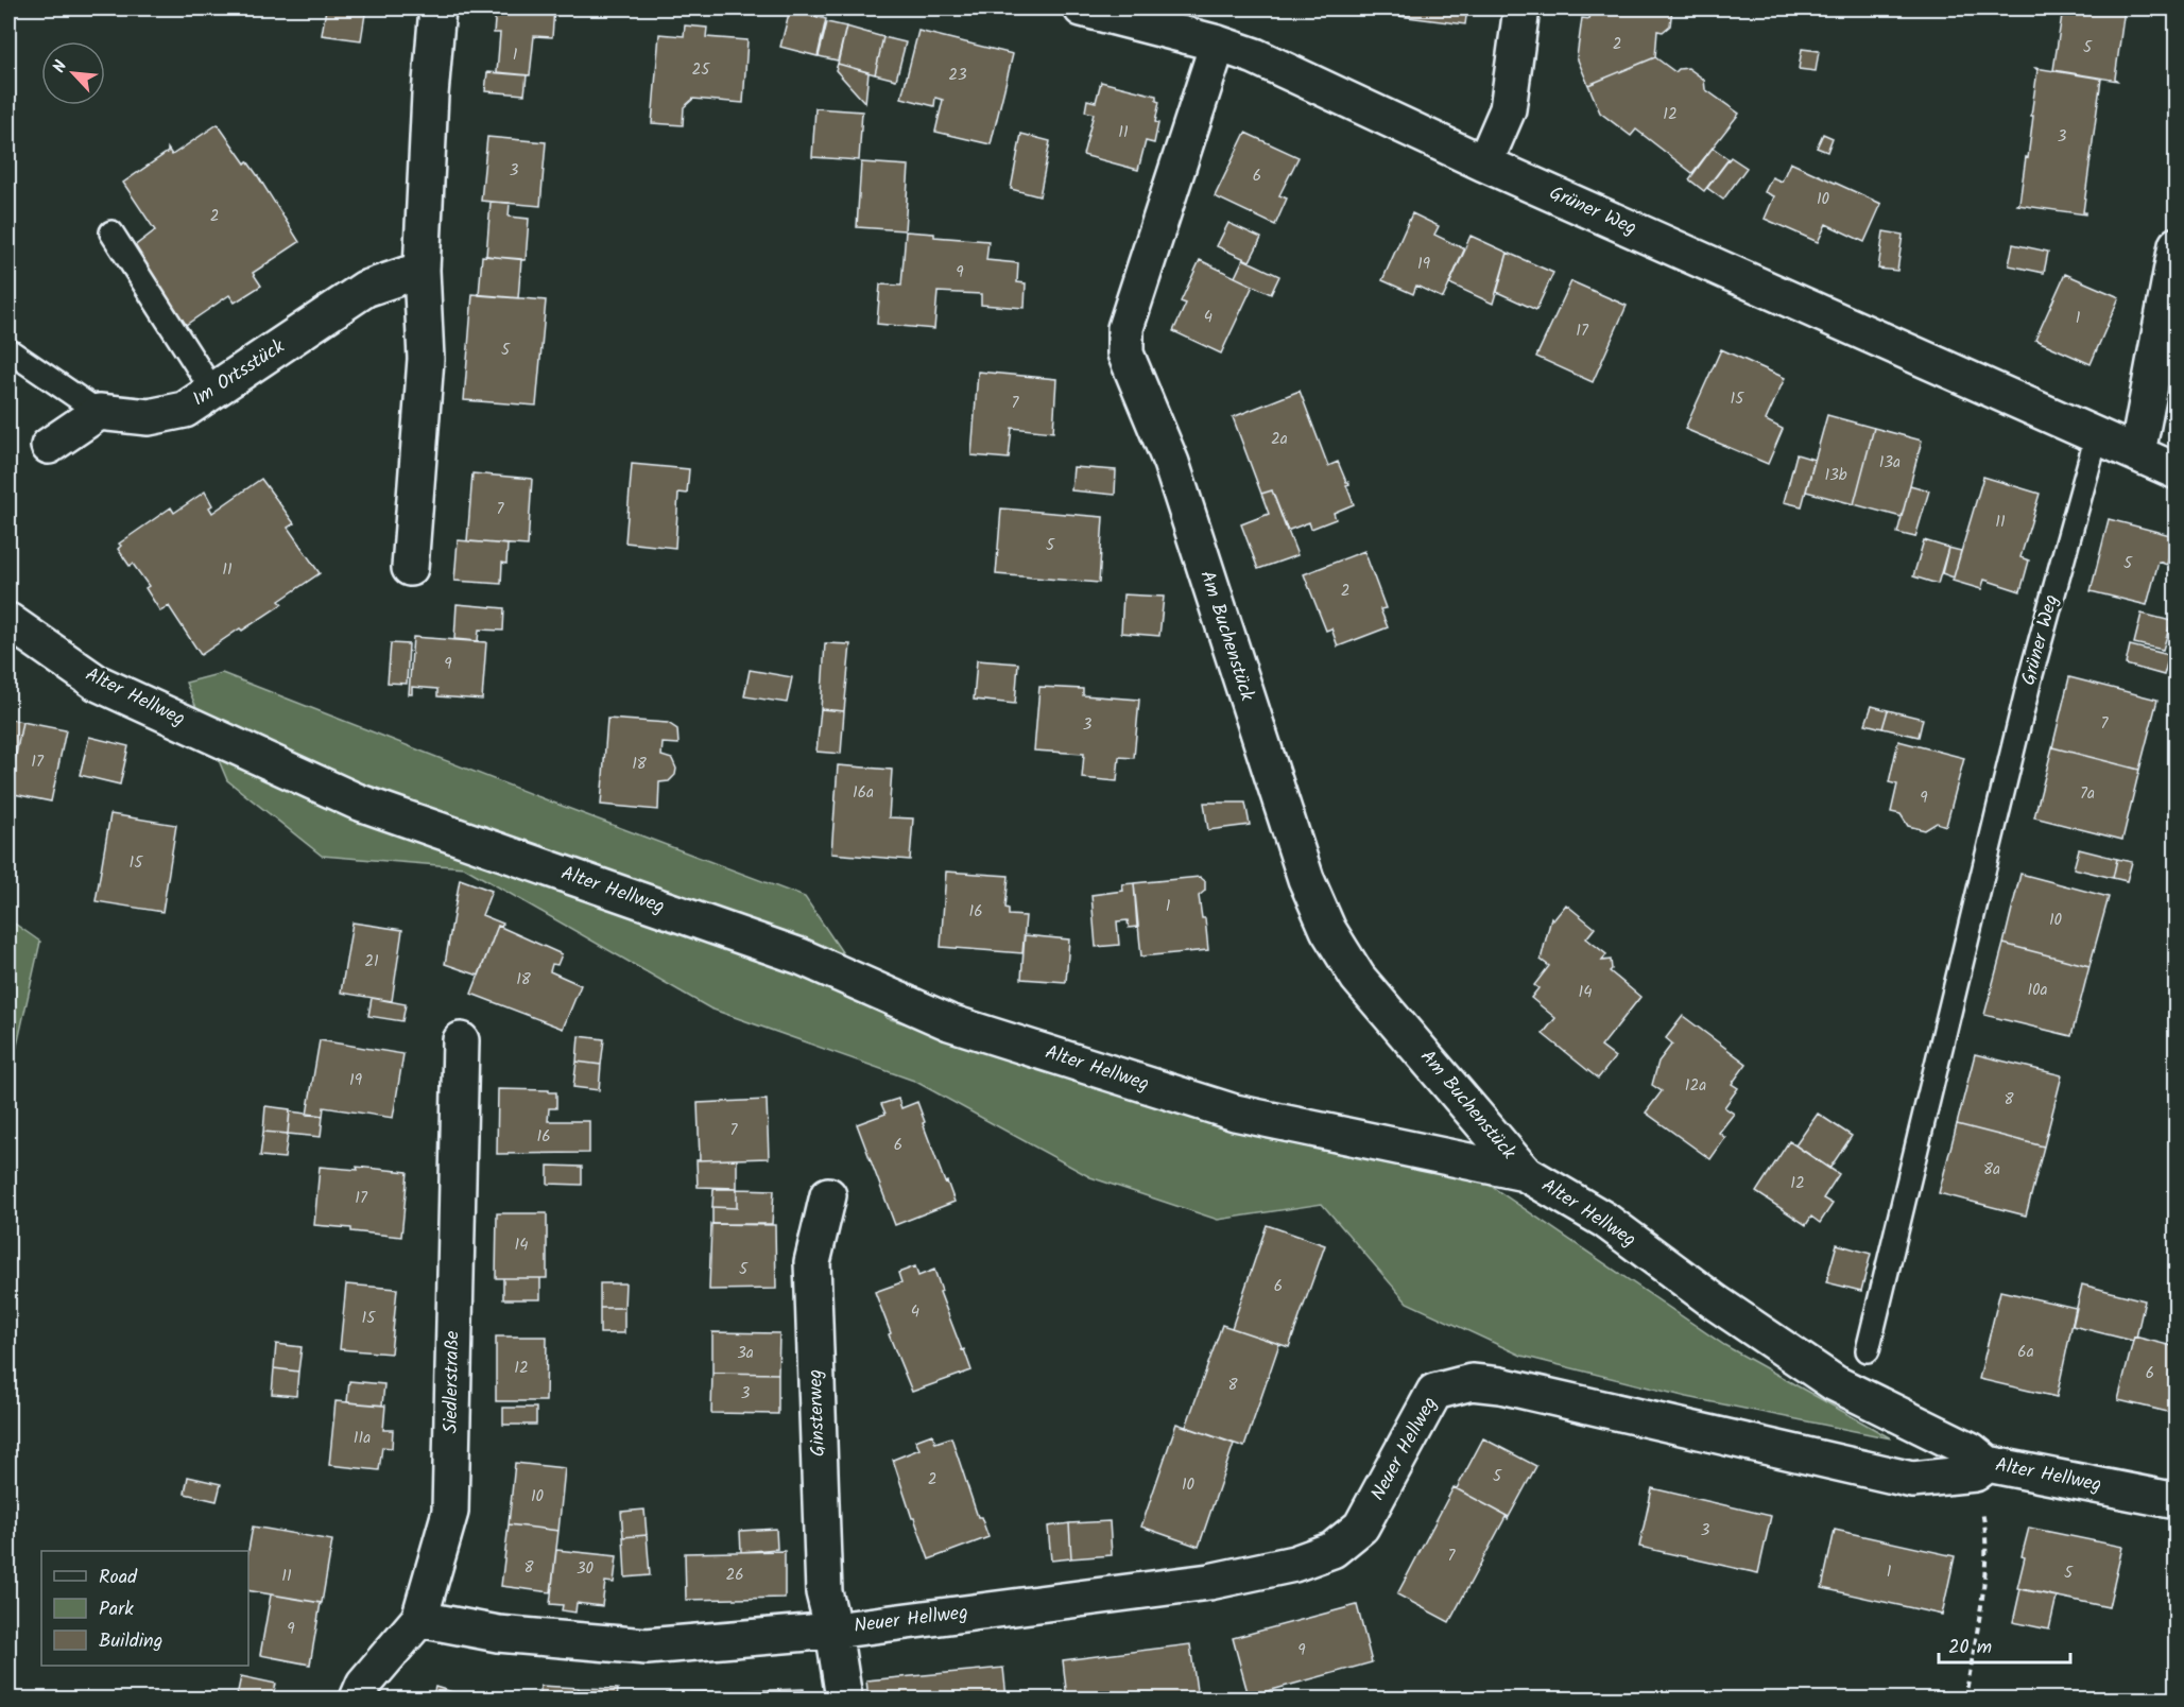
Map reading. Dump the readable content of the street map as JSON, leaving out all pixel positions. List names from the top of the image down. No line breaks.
{"streets":{"street":["Grüner Weg","Im Ortsstück","Am Buchenstück","Alter Hellweg","Siedlerstraße","Ginsterweg","Neuer Hellweg"]},"crossings":[["Grüner Weg","Am Buchenstück"],["Am Buchenstück","Alter Hellweg"],["Alter Hellweg","Neuer Hellweg"],["Siedlerstraße","Neuer Hellweg"],["Ginsterweg","Neuer Hellweg"]],"house_numbers":["2","5","1","25","23","12","11","3","3","6","10","2","19","9","4","1","17","5","15","7","2a","13a","13b","7","11","5","5","11","2","9","7","3","17","18","16a","7a","9","15","1","16","10","21","18","10a","14","19","12a","8","7","16","6","8a","12","17","14","5","6","4","15","6a","3a","12","6","8","3","11a","5","2","10","10","3","7","8","30","1","5","26","11","9","9"],"legend":["Road","Park","Building"],"scale_bar":"20 m","north":"top left"}
